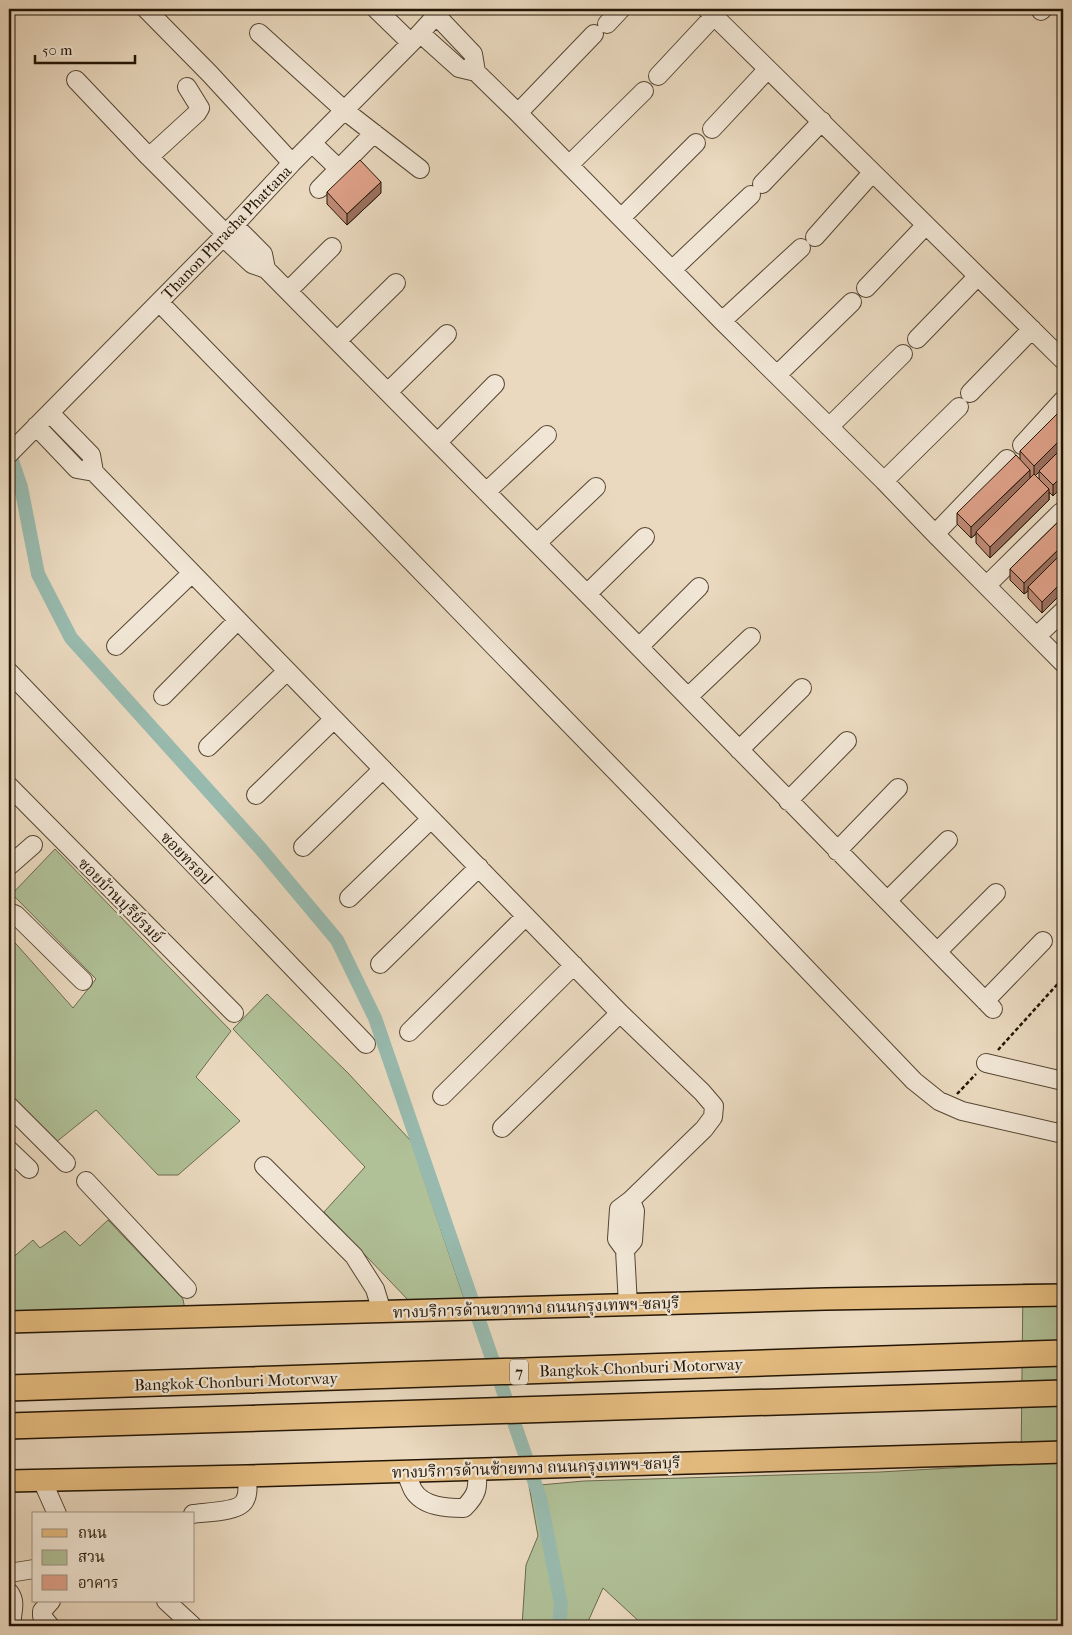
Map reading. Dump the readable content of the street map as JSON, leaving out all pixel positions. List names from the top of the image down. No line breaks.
{"streets":{"highway":["Bangkok-Chonburi Motorway","7"],"main road":["ทางบริการด้านขวาทาง ถนนกรุงเทพฯ-ชลบุรี","ทางบริการด้านซ้ายทาง ถนนกรุงเทพฯ-ชลบุรี"],"street":["Thanon Phracha Phattana","ซอยทรอป","ซอยบ้านบุรีย์รมย์"]},"legend":["ถนน","สวน","อาคาร"],"scale_bar":"50 m"}
